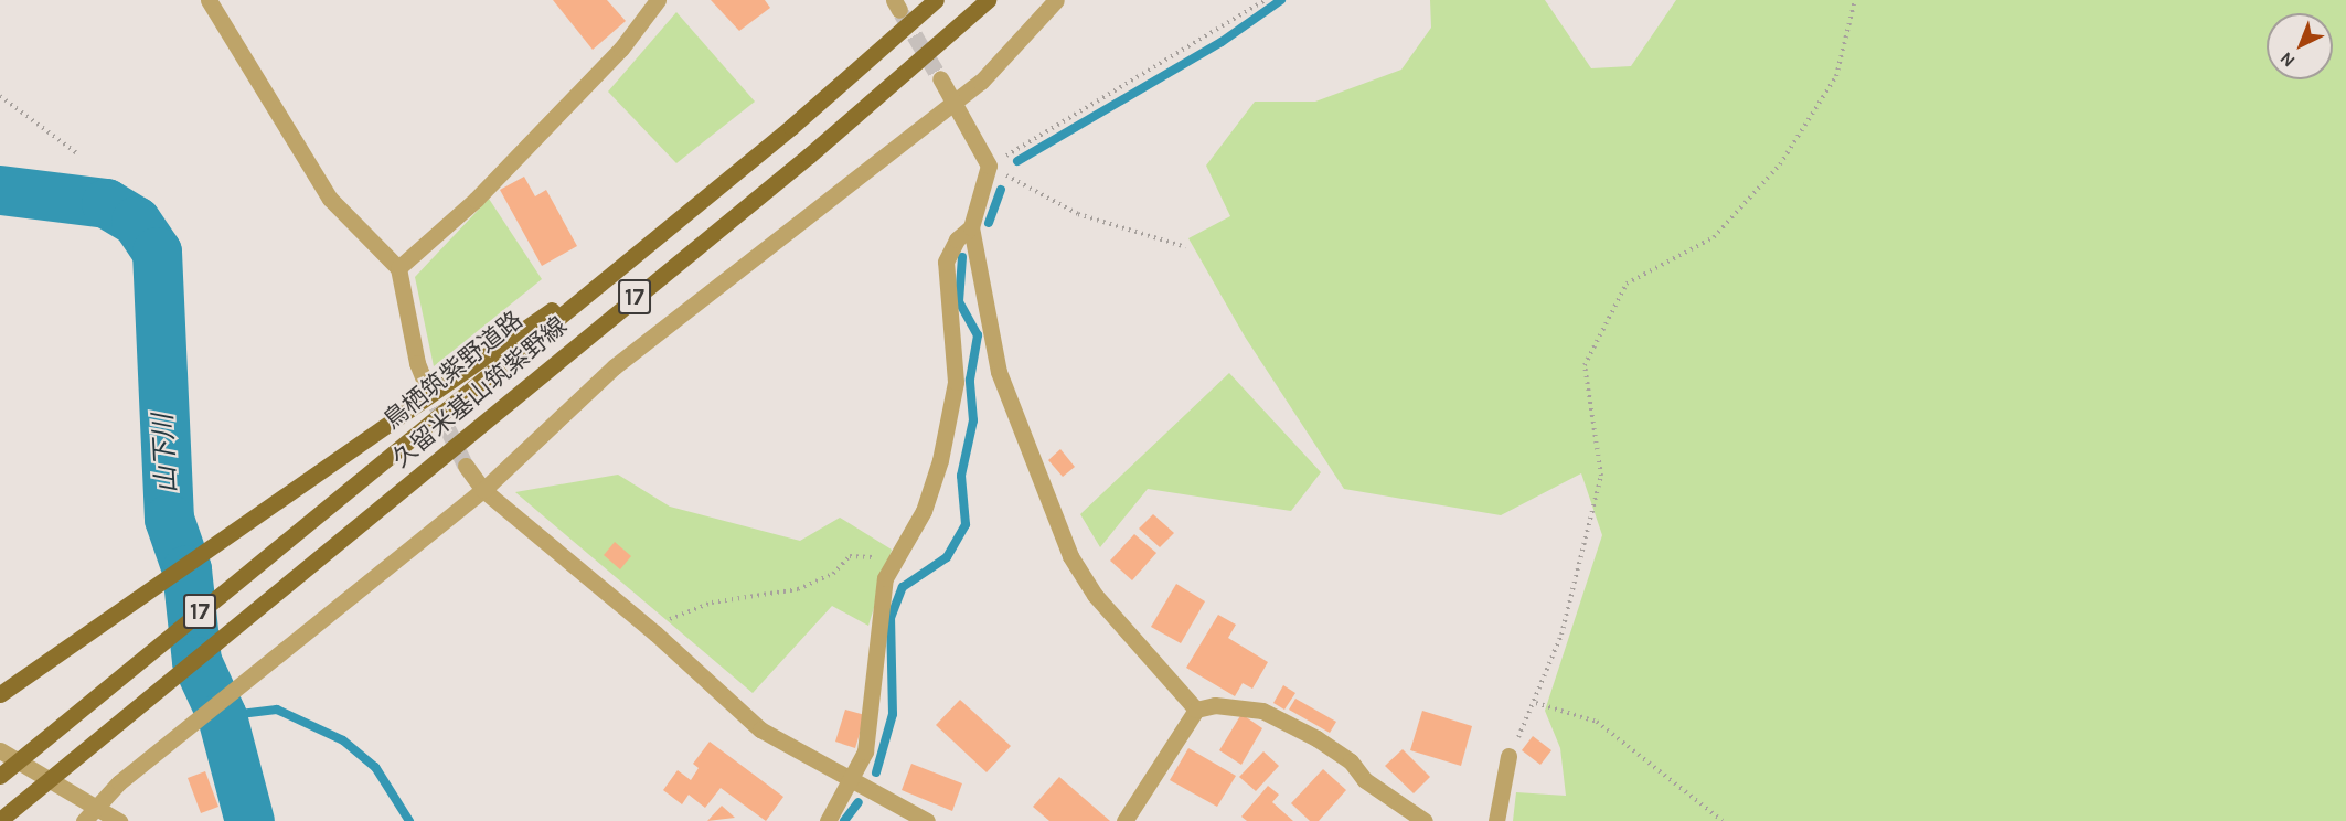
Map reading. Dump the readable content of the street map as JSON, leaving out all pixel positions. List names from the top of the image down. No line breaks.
{"streets":{"main road":["17","鳥栖筑紫野道路","久留米基山筑紫野線"]},"water":["山下川"],"north":"bottom left"}
